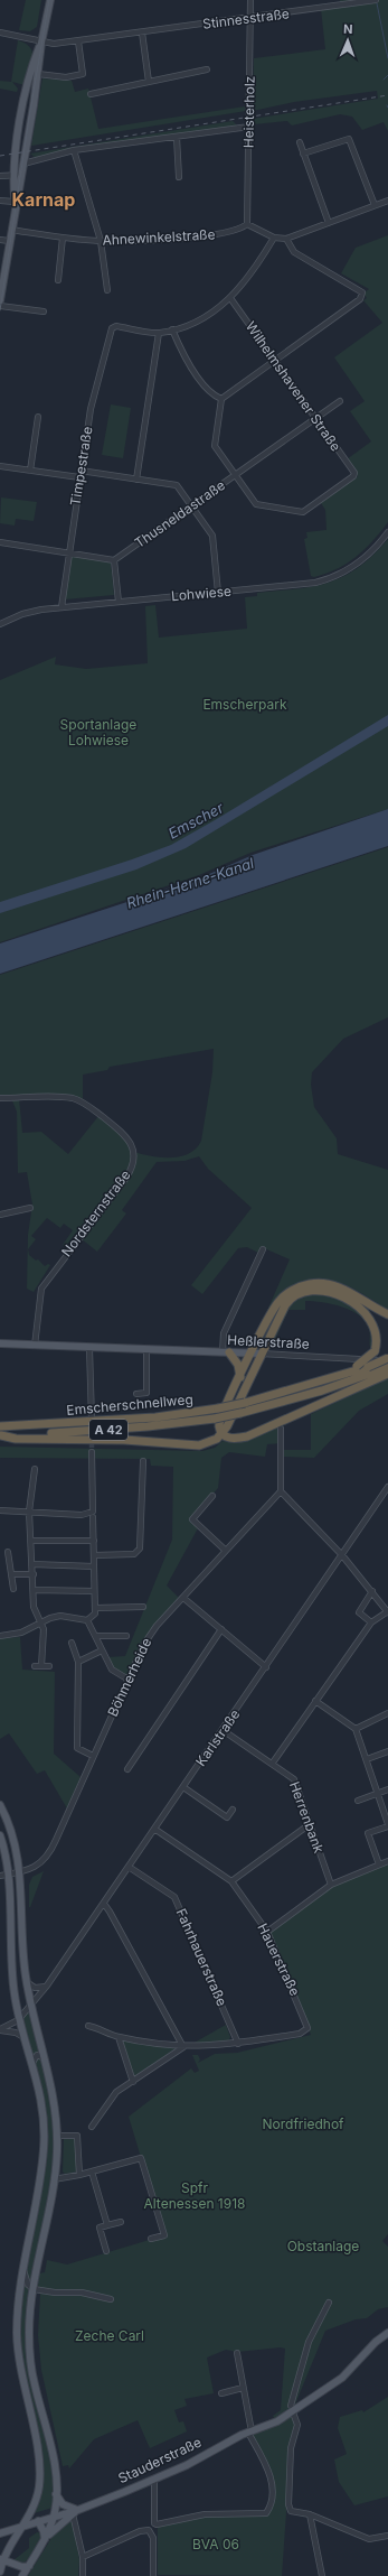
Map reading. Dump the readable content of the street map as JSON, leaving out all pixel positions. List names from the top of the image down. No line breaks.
{"streets":{"highway":["Emscherschnellweg","A 42"],"main road":["Heßlerstraße","Stauderstraße"],"street":["Stinnesstraße","Heisterholz","Ahnewinkelstraße","Wilhelmshavener Straße","Timpestraße","Thusneldastraße","Lohwiese","Nordsternstraße","Böhmerheide","Karlstraße","Herrenbank","Fahrhauerstraße","Hauerstraße"]},"crossings":[["Stinnesstraße","Heisterholz"],["Heisterholz","Ahnewinkelstraße"],["Wilhelmshavener Straße","Thusneldastraße"],["Timpestraße","Lohwiese"],["Nordsternstraße","Heßlerstraße"],["Heßlerstraße","Emscherschnellweg"],["Karlstraße","Herrenbank"],["Karlstraße","Fahrhauerstraße"],["Karlstraße","Hauerstraße"],["Fahrhauerstraße","Hauerstraße"]],"districts":["Karnap"],"water":["Emscher","Rhein-Herne-Kanal"],"parks":["Emscherpark","Sportanlage Lohwiese","Nordfriedhof","Spfr Altenessen 1918","Obstanlage","Zeche Carl","BVA 06"],"north":"top"}
